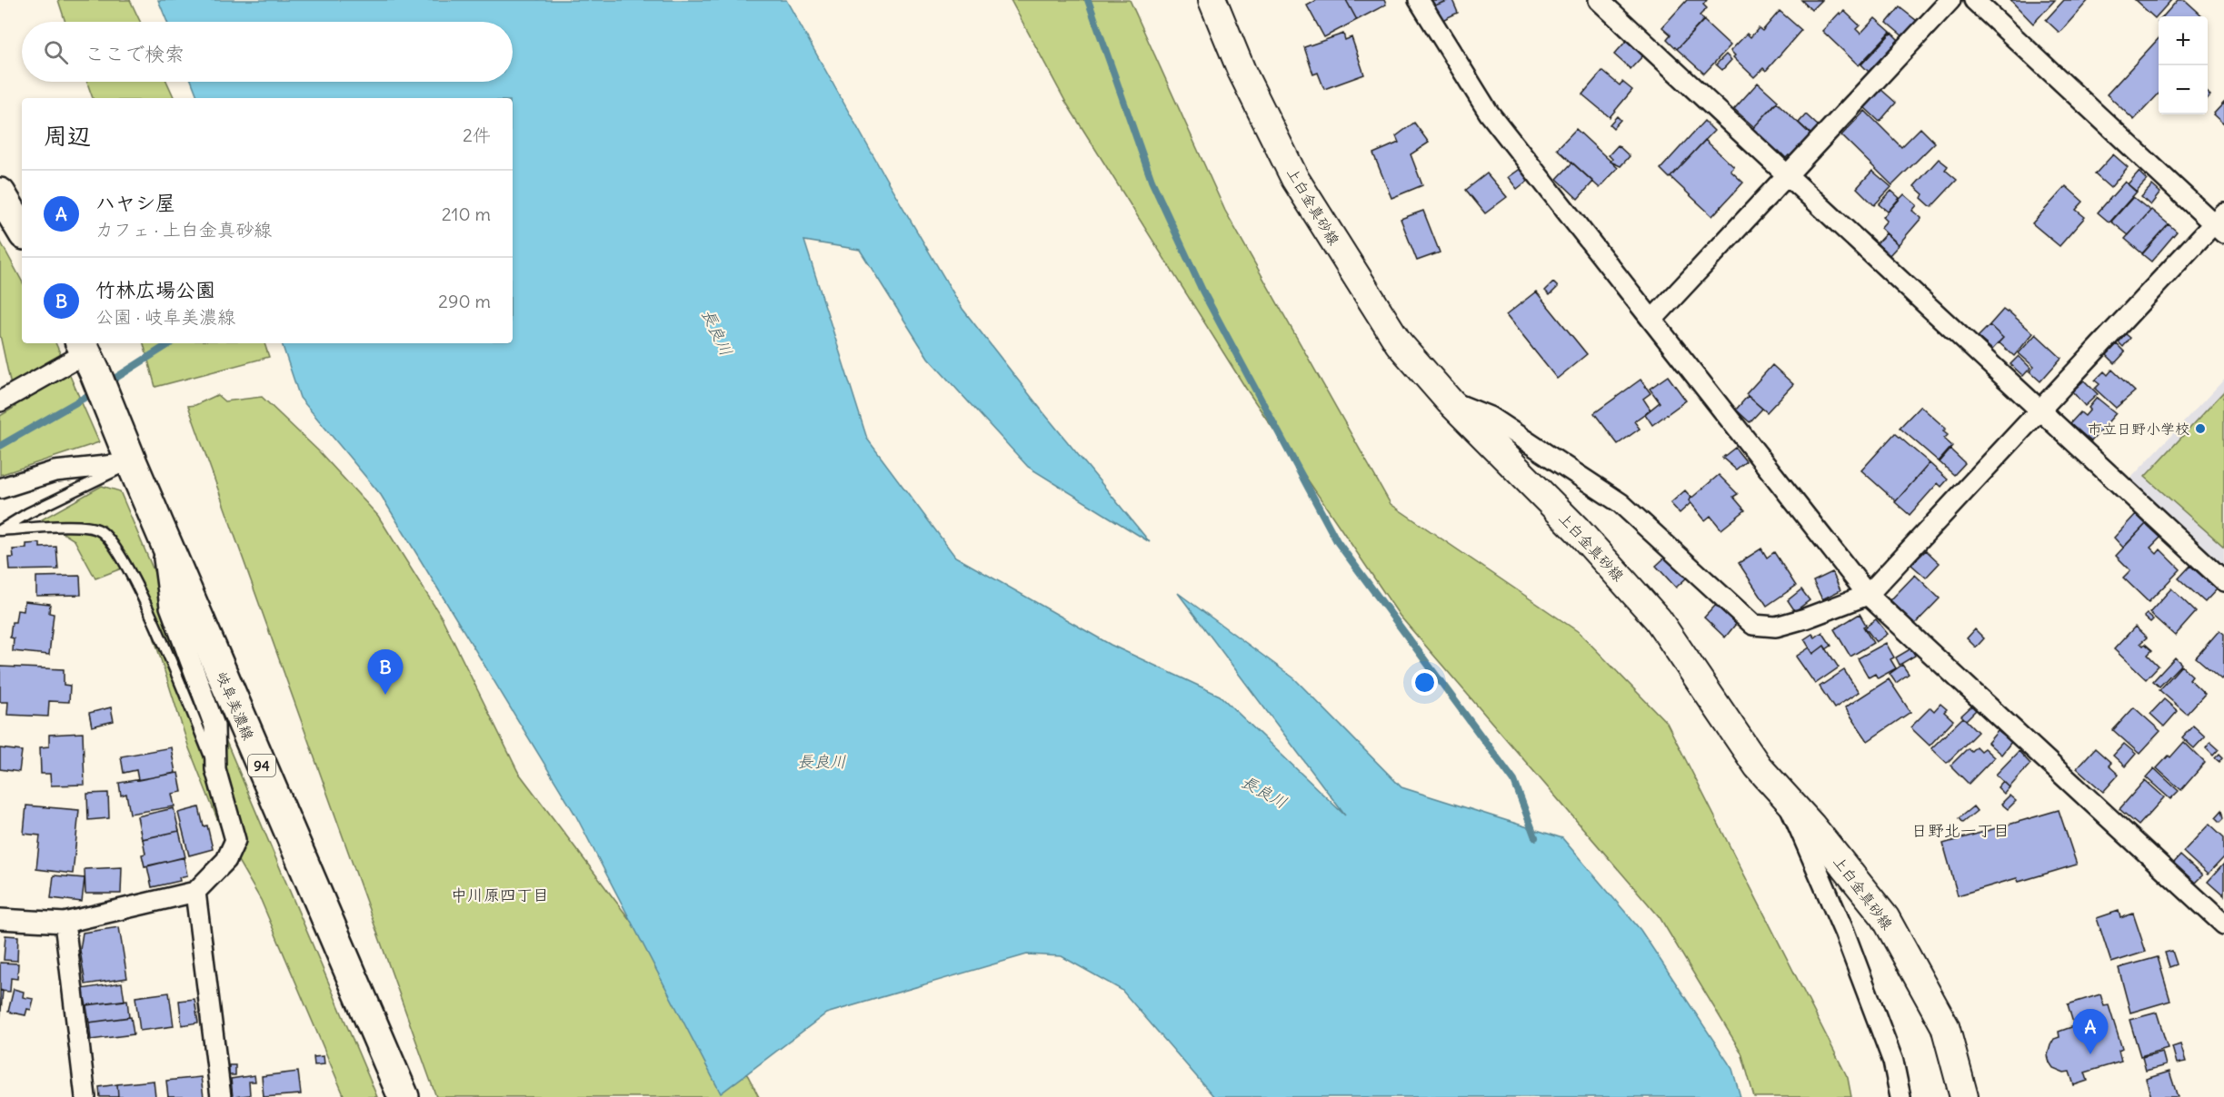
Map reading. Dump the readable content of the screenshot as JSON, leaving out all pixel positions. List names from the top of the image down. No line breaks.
{"streets":{"main road":["上白金真砂線","岐阜美濃線","94"]},"districts":["日野北一丁目","中川原四丁目"],"water":["長良川"],"places":["市立日野小学校"],"page":{"map_buttons":["+","−"],"search":"ここで検索","heading":["周辺","2件"],"list":[{"mark":"A","name":"ハヤシ屋","note":"カフェ · 上白金真砂線","value":"210 m"},{"mark":"B","name":"竹林広場公園","note":"公園 · 岐阜美濃線","value":"290 m"}],"pins":["B","A"]}}
